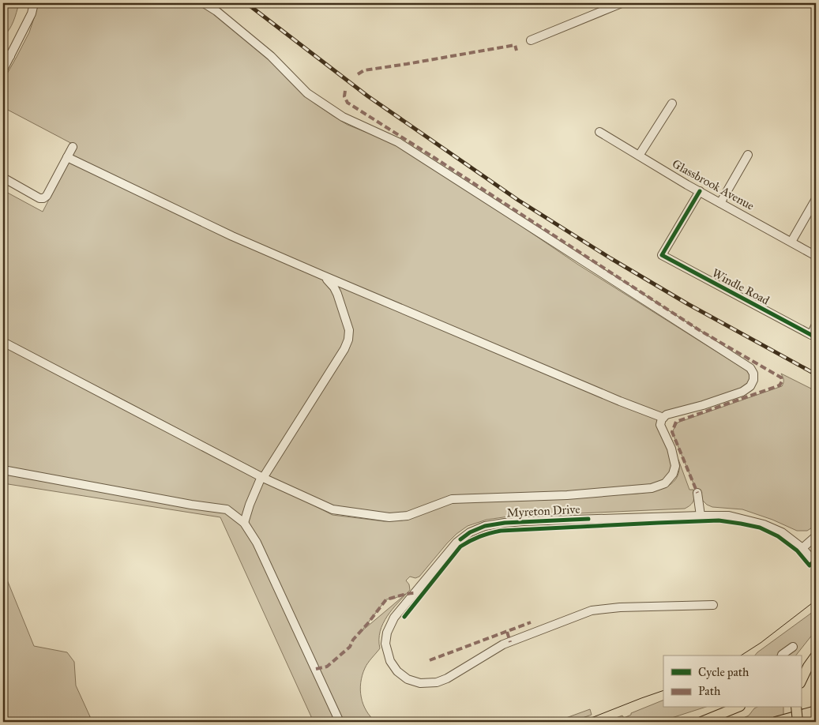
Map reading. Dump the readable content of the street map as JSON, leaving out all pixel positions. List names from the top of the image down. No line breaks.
{"streets":{"street":["Glassbrook Avenue","Windle Road","Myreton Drive"]},"crossings":[["Glassbrook Avenue","Windle Road"]],"legend":["Cycle path","Path"]}
